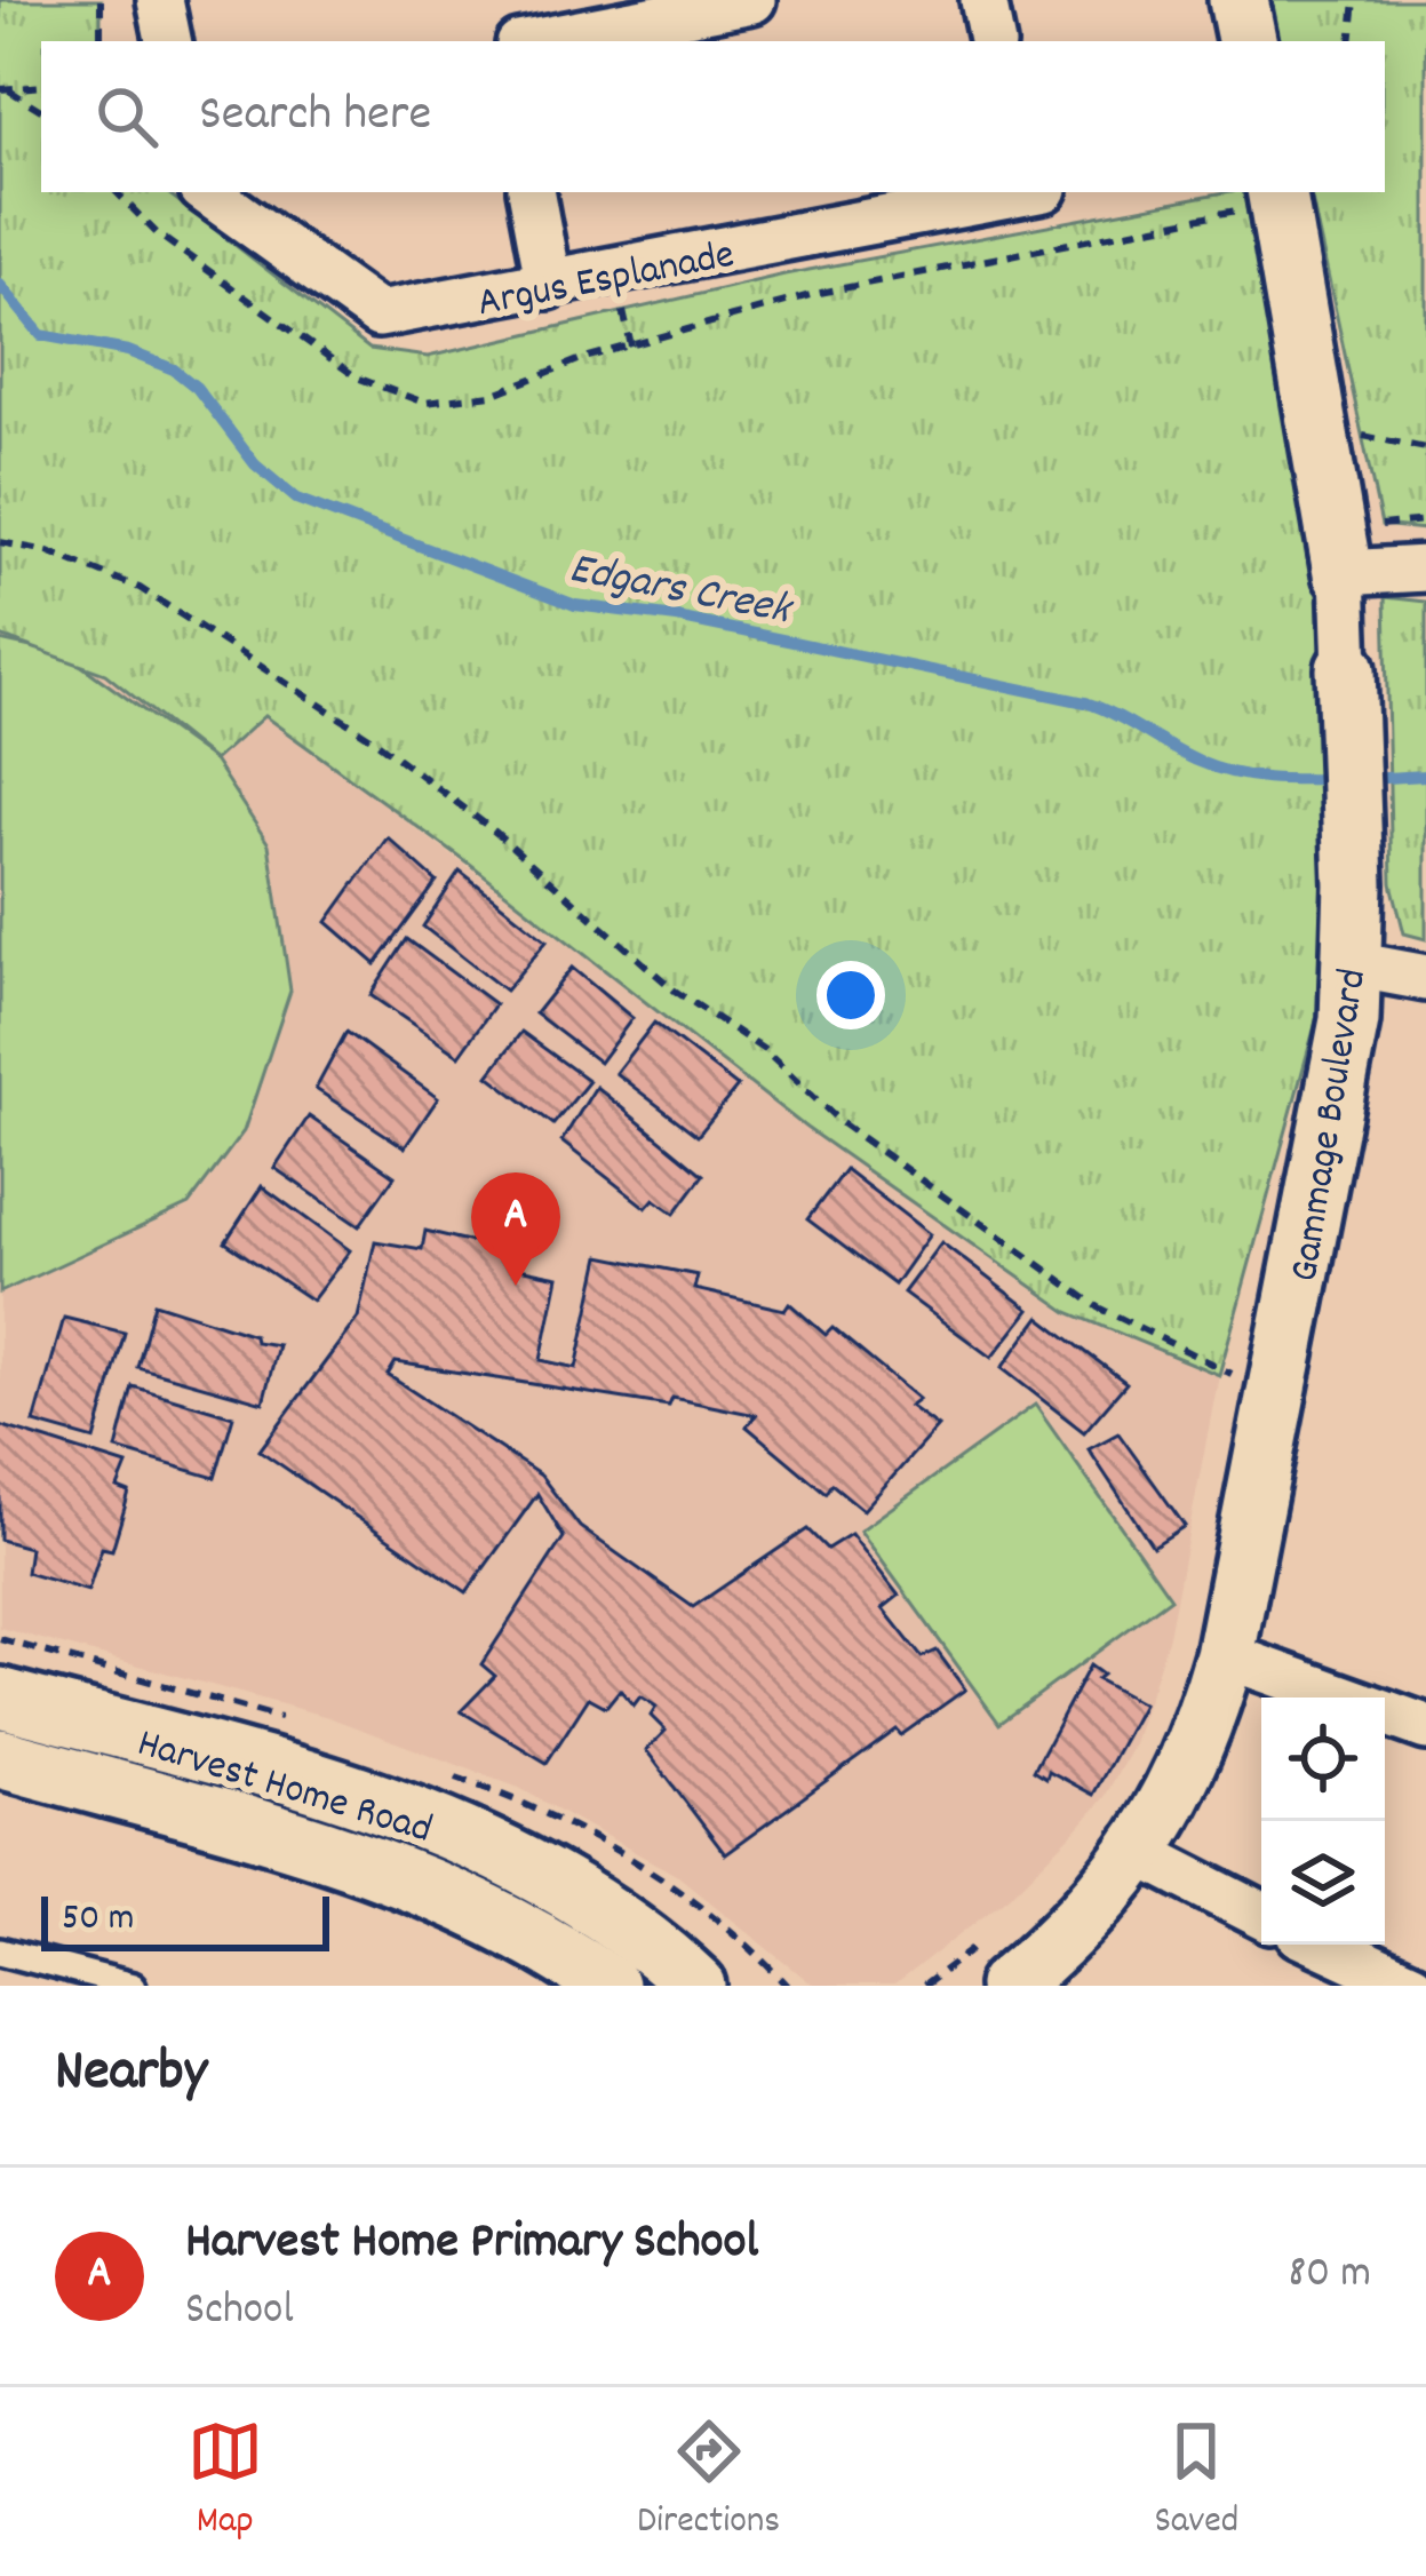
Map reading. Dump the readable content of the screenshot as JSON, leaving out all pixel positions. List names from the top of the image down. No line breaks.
{"streets":{"street":["Argus Esplanade","Gammage Boulevard","Harvest Home Road"]},"water":["Edgars Creek"],"scale_bar":"50 m","page":{"search":"Search here","pins":"A","scale":"50 m","heading":"Nearby","list":[{"mark":"A","name":"Harvest Home Primary School","note":"School","value":"80 m"}],"nav":["Map","Directions","Saved"]}}
